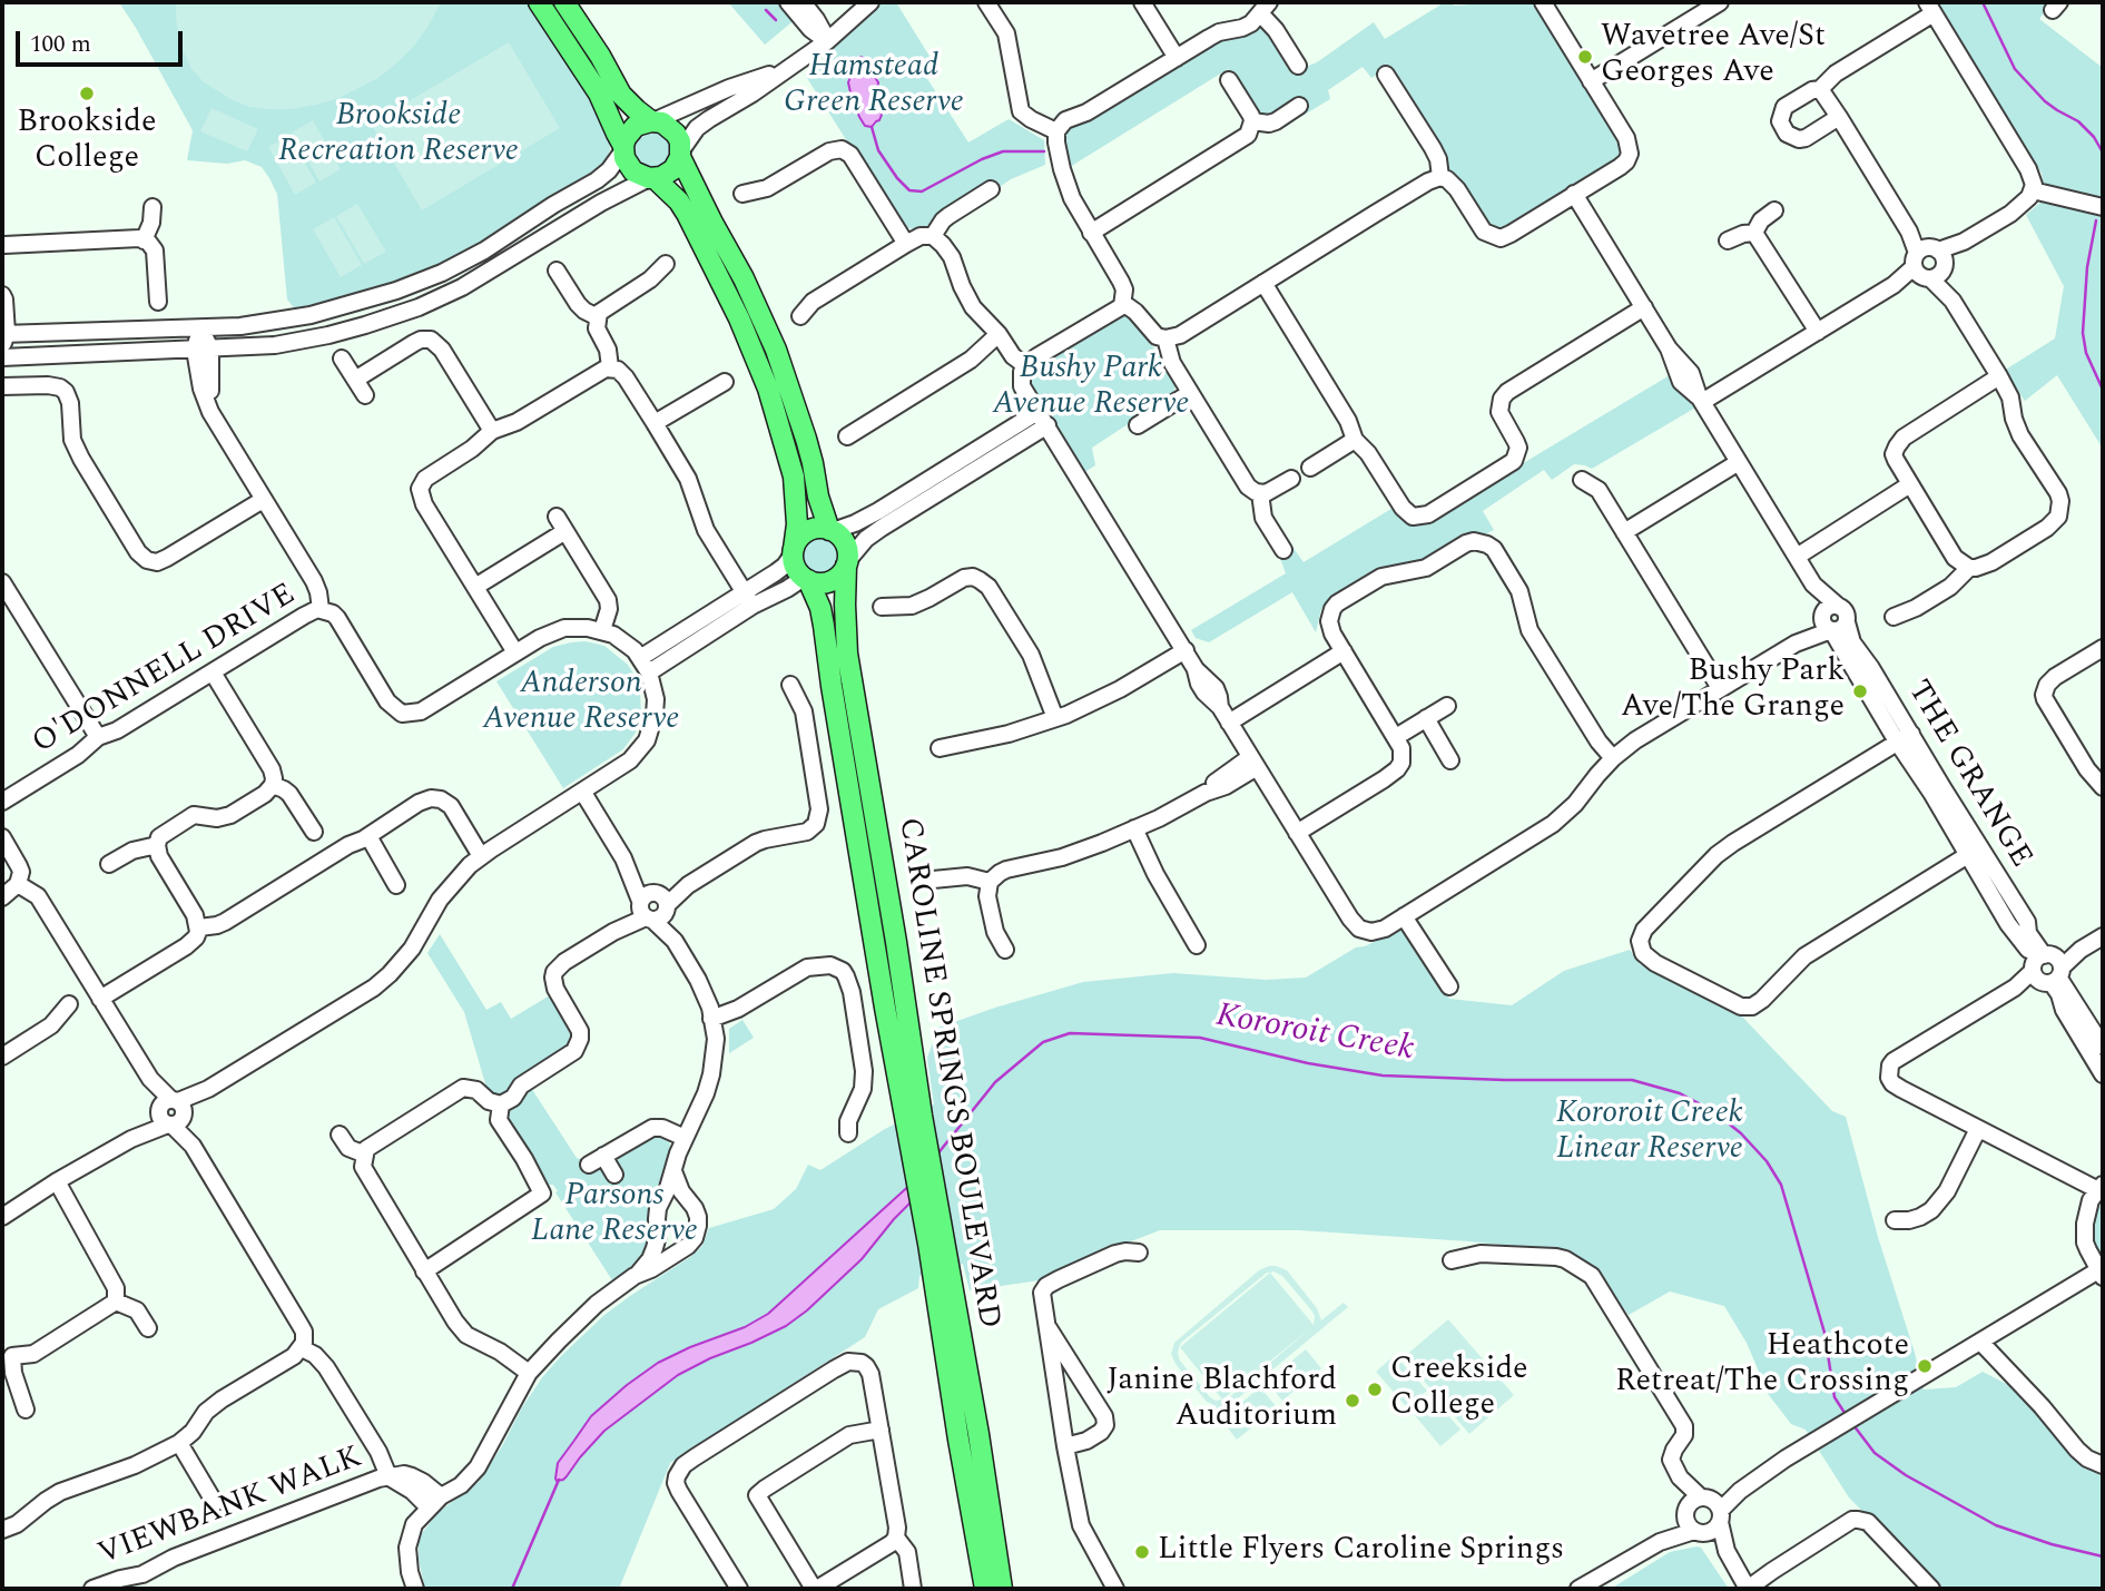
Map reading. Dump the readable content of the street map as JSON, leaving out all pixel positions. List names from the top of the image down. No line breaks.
{"streets":{"main road":["CAROLINE SPRINGS BOULEVARD"],"street":["O'DONNELL DRIVE","THE GRANGE","VIEWBANK WALK"]},"water":["Kororoit Creek"],"parks":["Hamstead Green Reserve","Brookside Recreation Reserve","Bushy Park Avenue Reserve","Anderson Avenue Reserve","Kororoit Creek Linear Reserve","Parsons Lane Reserve"],"places":["Wavetree Ave/St Georges Ave","Brookside College","Bushy Park Ave/The Grange","Heathcote Retreat/The Crossing","Creekside College","Janine Blachford Auditorium","Little Flyers Caroline Springs"],"scale_bar":"100 m"}
